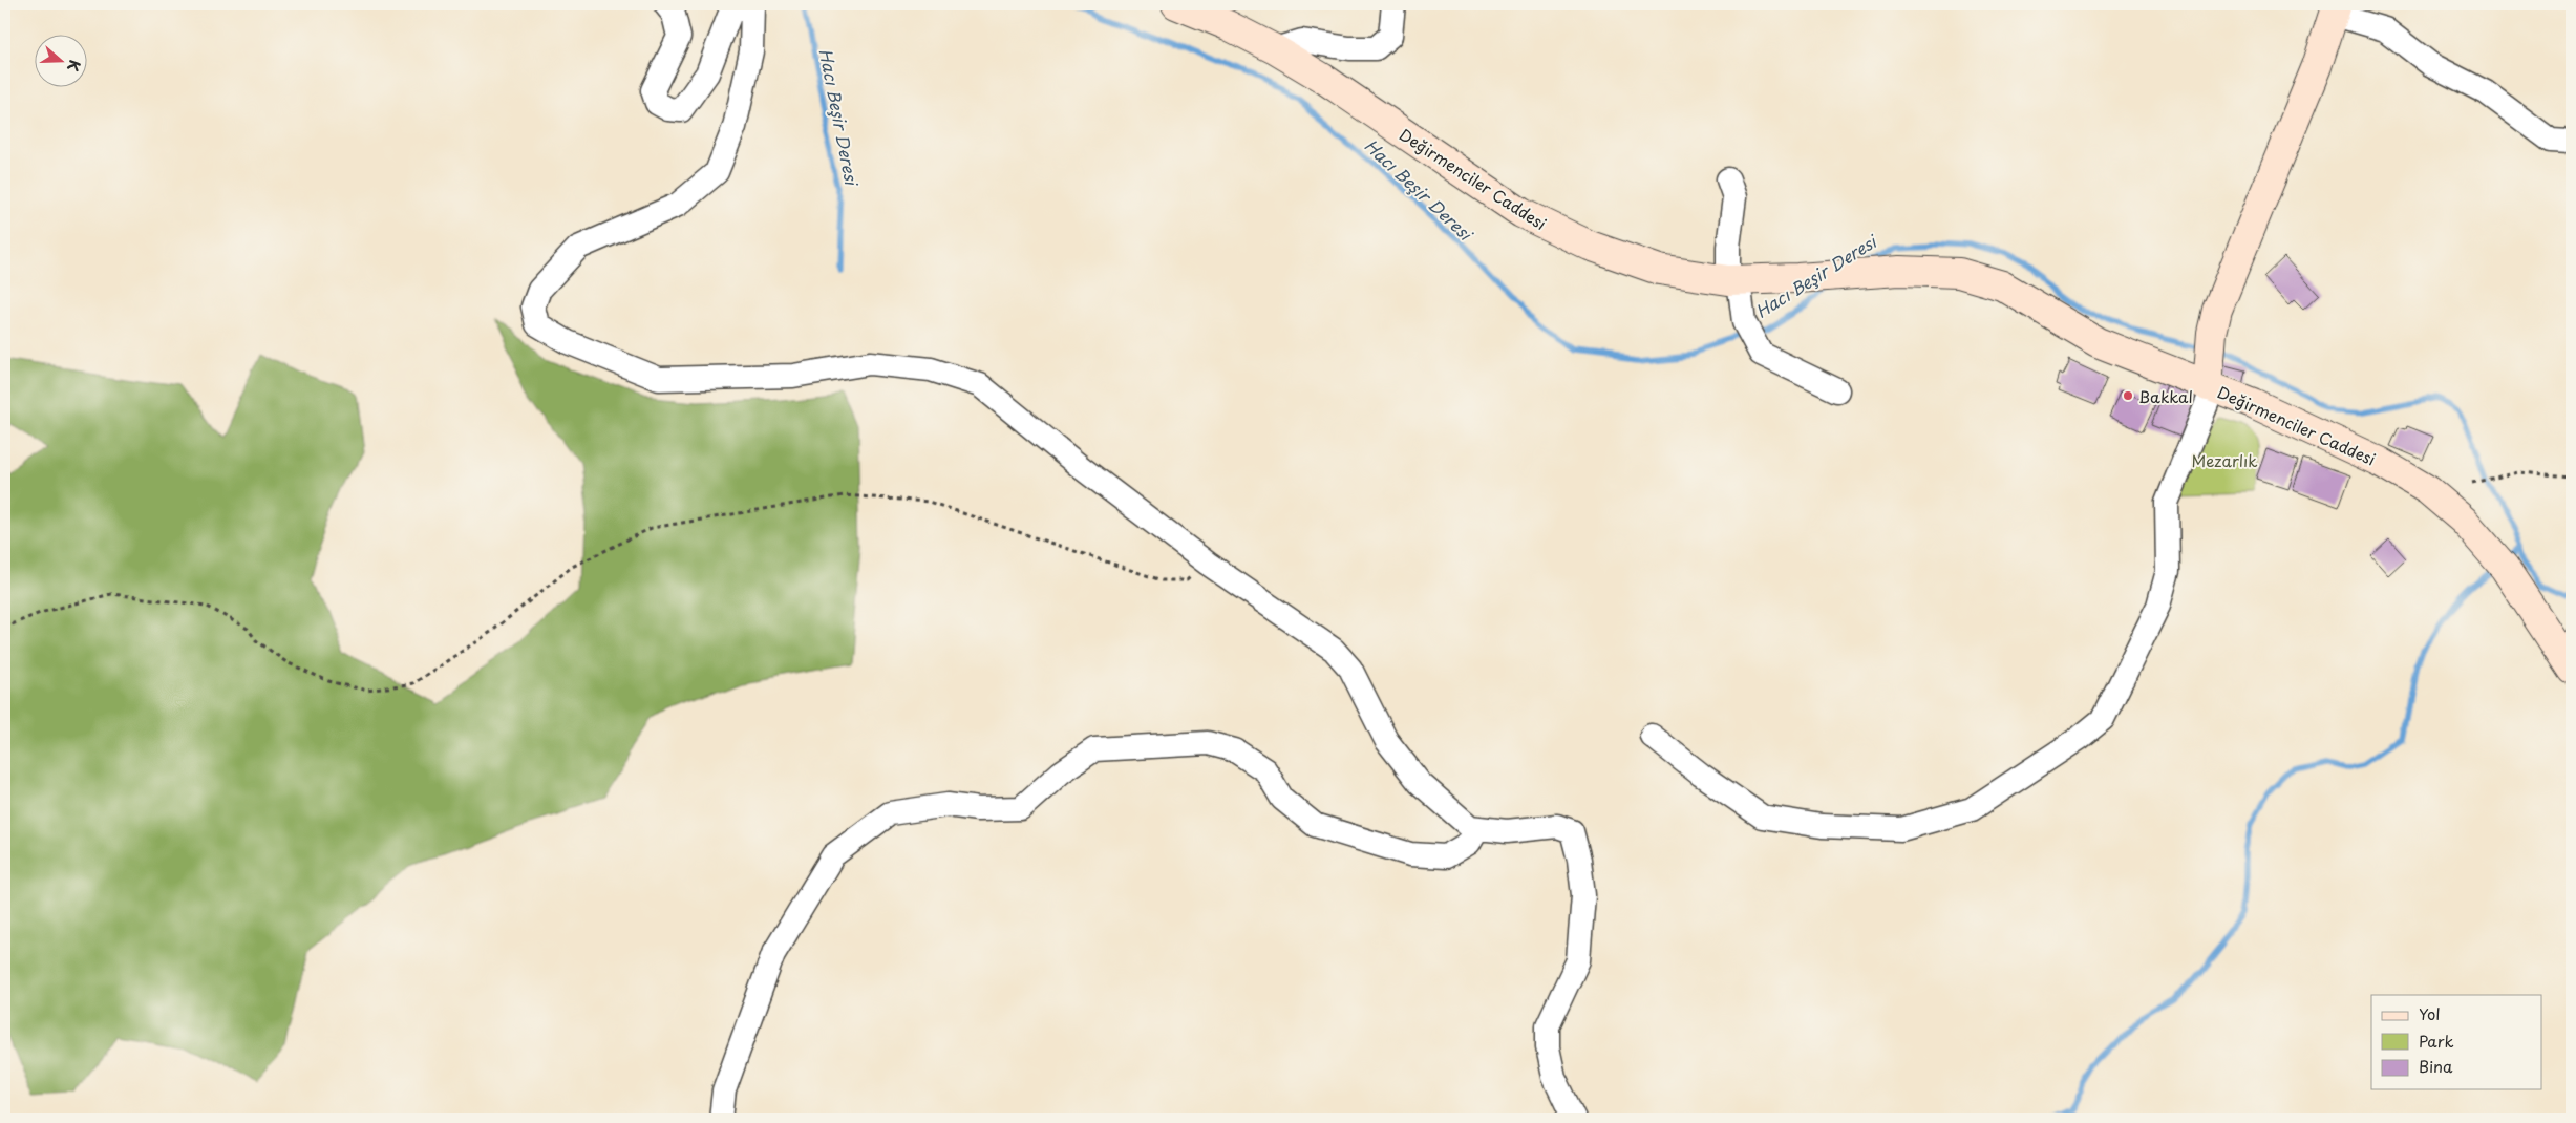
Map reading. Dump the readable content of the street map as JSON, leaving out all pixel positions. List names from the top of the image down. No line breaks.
{"streets":{"main road":["Değirmenciler Caddesi"]},"water":["Hacı Beşir Deresi"],"parks":["Mezarlık"],"places":["Bakkal"],"legend":["Yol","Park","Bina"],"north":"right"}
